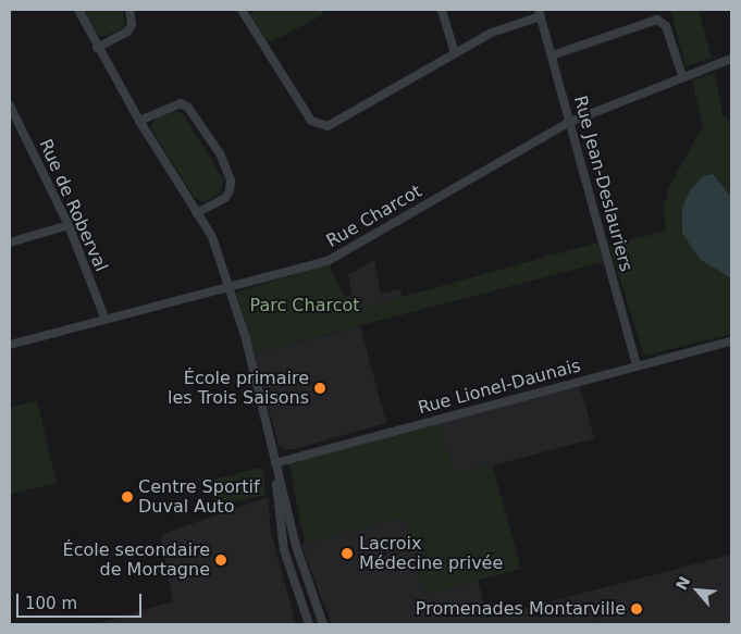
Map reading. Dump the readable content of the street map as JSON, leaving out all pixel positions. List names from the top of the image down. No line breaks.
{"streets":{"street":["Rue Jean-Deslauriers","Rue de Roberval","Rue Charcot","Rue Lionel-Daunais"]},"crossings":[["Rue Jean-Deslauriers","Rue Charcot"],["Rue Jean-Deslauriers","Rue Lionel-Daunais"],["Rue de Roberval","Rue Charcot"]],"parks":["Parc Charcot"],"places":["École primaire les Trois Saisons","Centre Sportif Duval Auto","Lacroix Médecine privée","École secondaire de Mortagne","Promenades Montarville"],"scale_bar":"100 m","north":"top left"}
